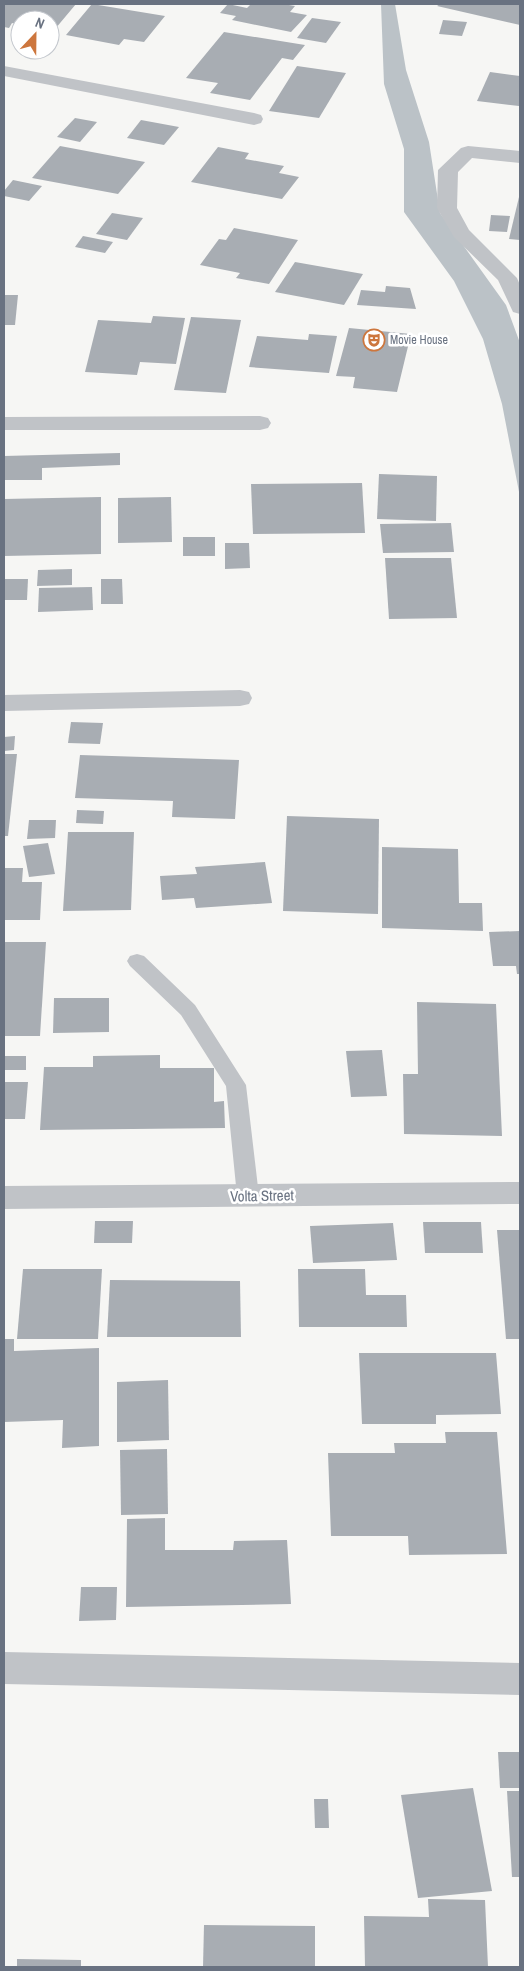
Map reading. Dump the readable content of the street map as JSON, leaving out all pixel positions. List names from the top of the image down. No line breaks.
{"streets":{"street":["Volta Street"]},"places":{"theatre":["Movie House"]},"north":"top"}
